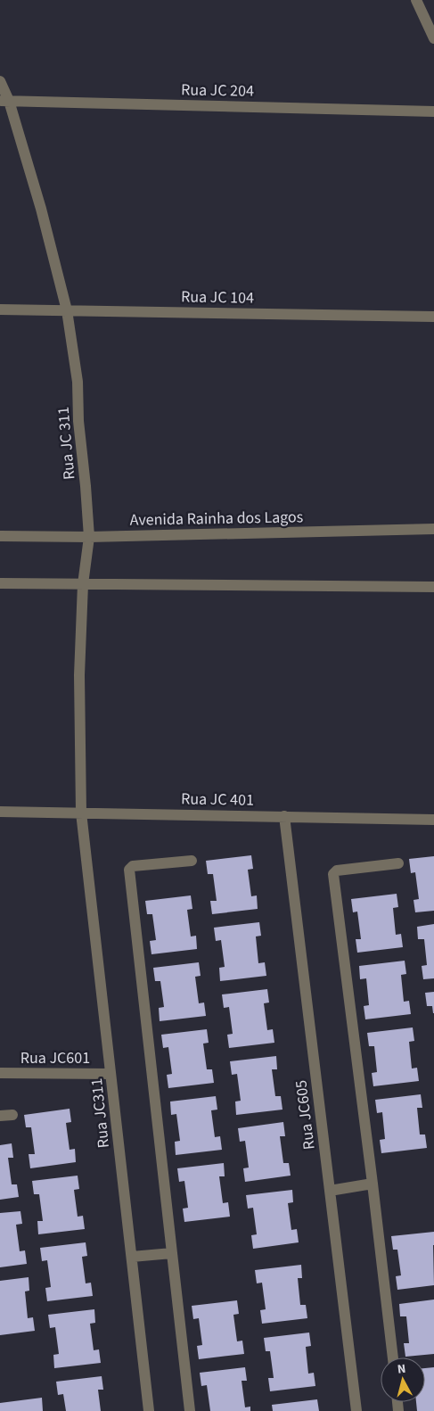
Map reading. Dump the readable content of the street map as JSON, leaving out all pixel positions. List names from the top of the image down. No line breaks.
{"streets":{"street":["Rua JC 204","Rua JC 104","Rua JC 311","Avenida Rainha dos Lagos","Rua JC 401","Rua JC601","Rua JC311","Rua JC605"]},"crossings":[["Rua JC 204","Rua JC 311"],["Rua JC 104","Rua JC 311"],["Rua JC 311","Avenida Rainha dos Lagos"],["Rua JC 311","Rua JC 401"],["Rua JC 311","Rua JC311"],["Rua JC 401","Rua JC311"],["Rua JC 401","Rua JC605"],["Rua JC601","Rua JC311"]],"north":"top"}
